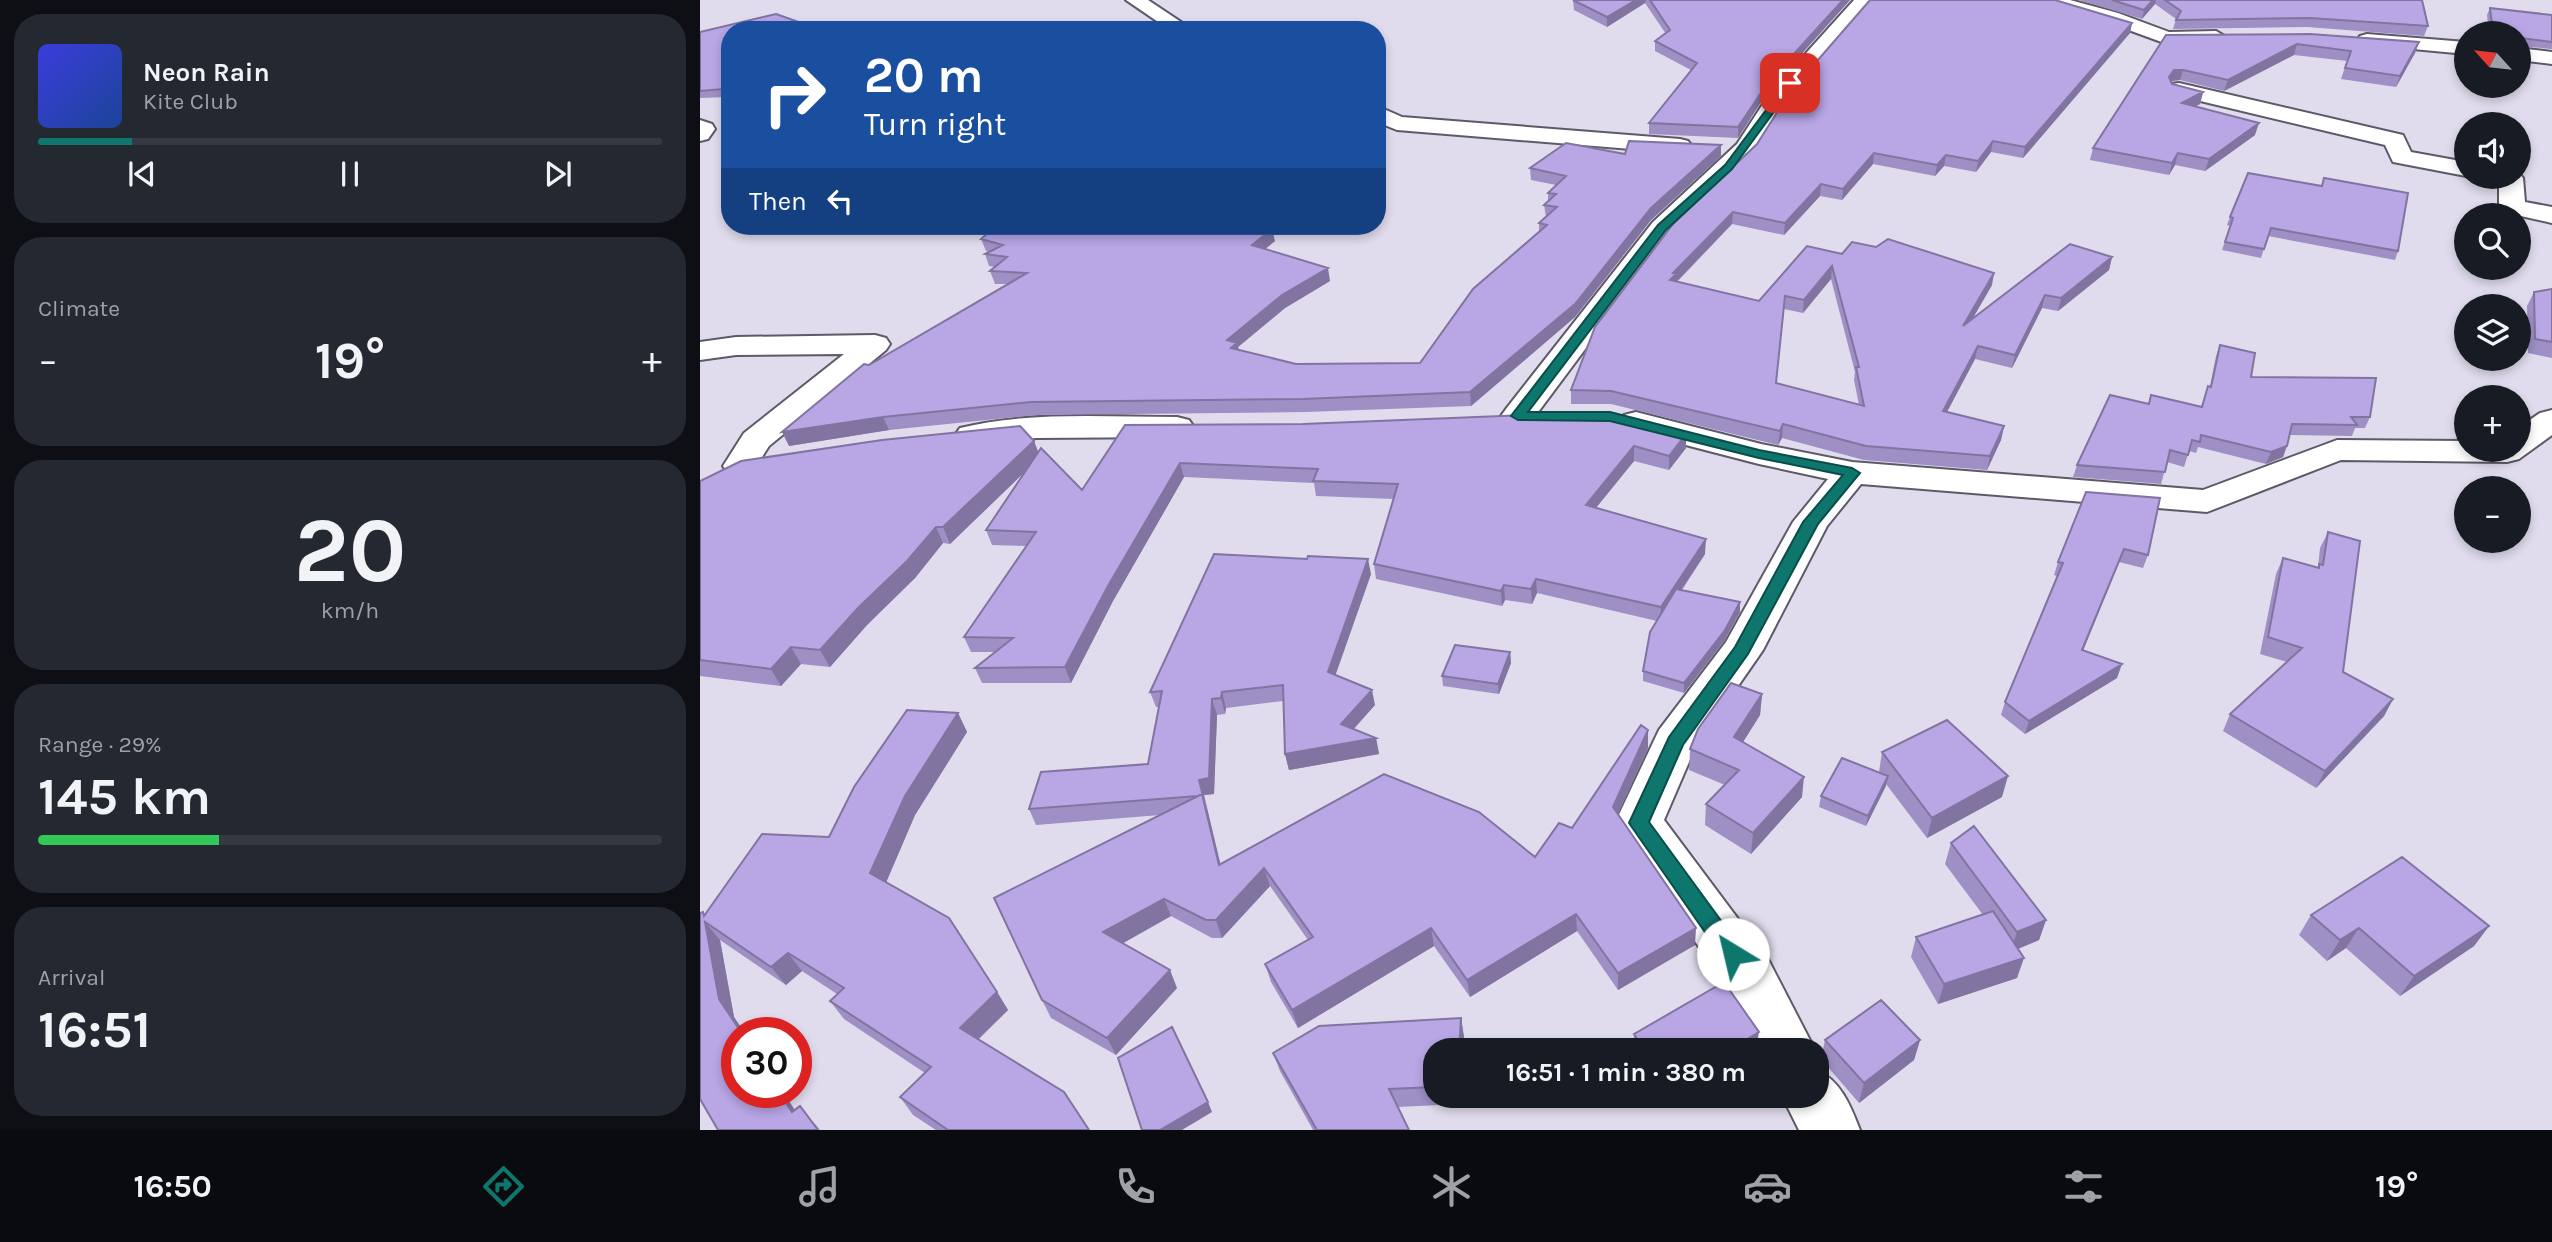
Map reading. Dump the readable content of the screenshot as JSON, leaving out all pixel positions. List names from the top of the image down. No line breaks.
{"north":"top left","page":{"map_buttons":["+","−"],"turn":["20 m","Turn right"],"song":["Neon Rain","Kite Club"],"then":"Then","tile":["Climate",["20","km/h"],["Range · 29%","145 km"],["Arrival","16:51"]],"heat":["−","19°","+"],"limit":"30","trip":"16:51 · 1 min · 380 m","tabs":["16:50","19°"]}}
